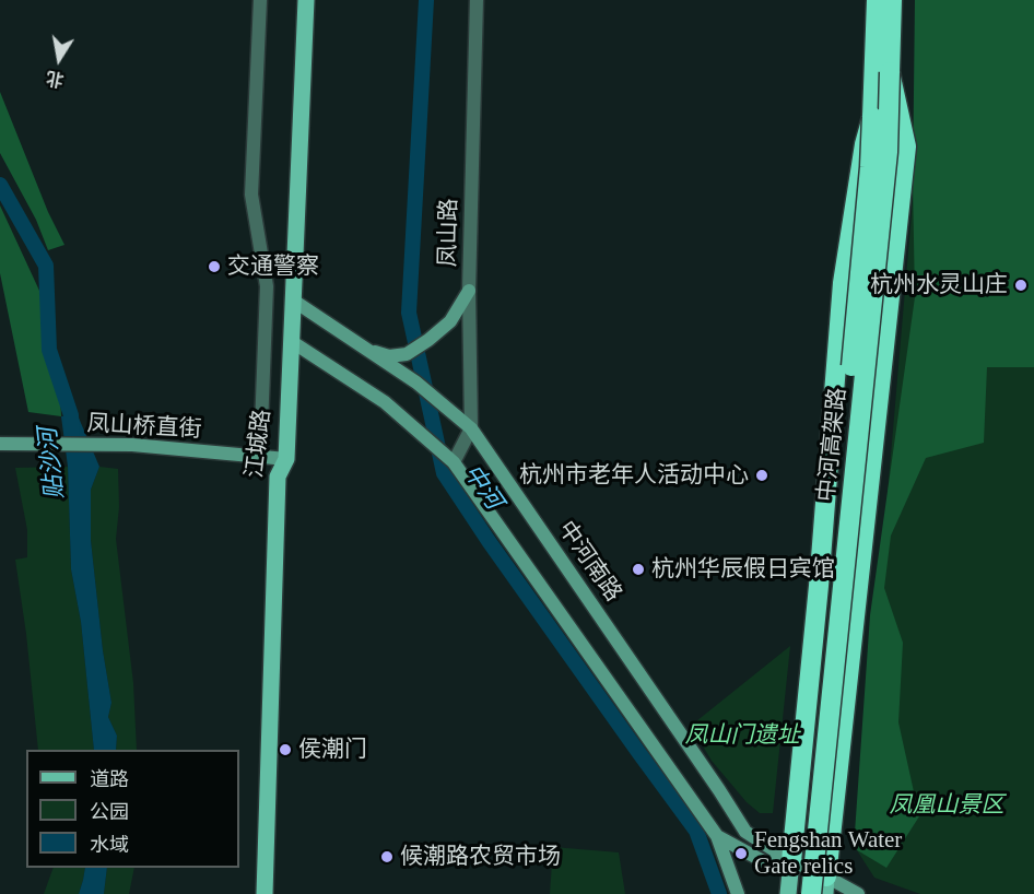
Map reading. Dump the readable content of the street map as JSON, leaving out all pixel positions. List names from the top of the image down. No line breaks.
{"streets":{"highway":["中河高架路"],"main road":["凤山桥直街","江城路","中河南路"],"street":["凤山路"]},"crossings":[["凤山路","中河南路"],["凤山桥直街","江城路"],["江城路","中河南路"]],"water":["贴沙河","中河"],"parks":["凤山门遗址","凤凰山景区"],"places":["交通警察","杭州水灵山庄","杭州市老年人活动中心","杭州华辰假日宾馆","侯潮门","Fengshan Water Gate relics","候潮路农贸市场"],"legend":["道路","公园","水域"],"north":"bottom"}
